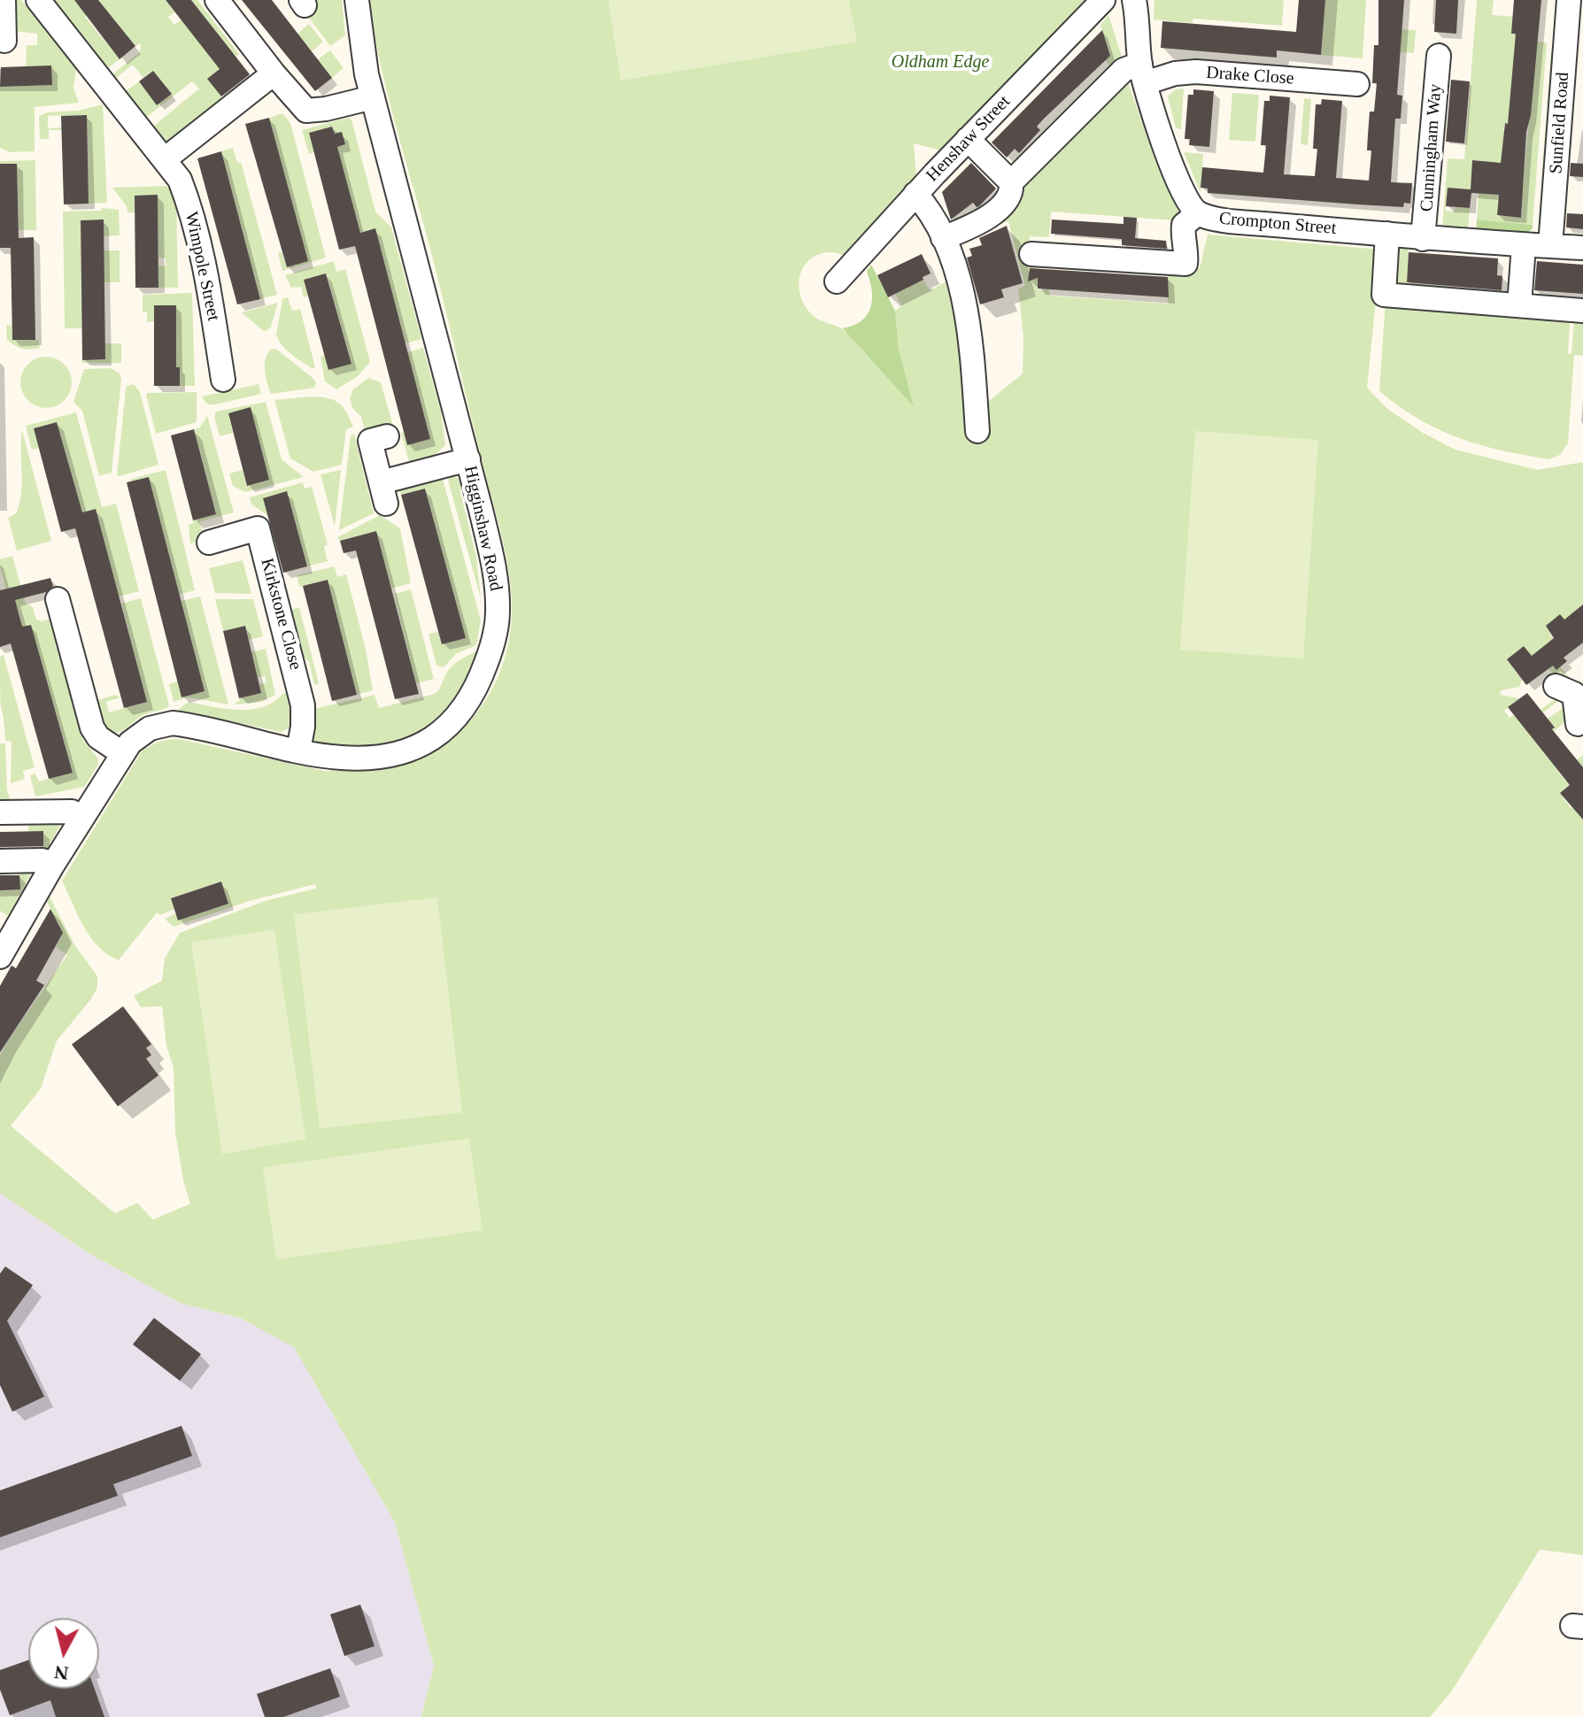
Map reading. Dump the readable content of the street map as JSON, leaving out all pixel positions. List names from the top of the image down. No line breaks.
{"streets":{"street":["Drake Close","Sunfield Road","Henshaw Street","Cunningham Way","Crompton Street","Wimpole Street","Higginshaw Road","Kirkstone Close"]},"crossings":[["Drake Close","Crompton Street"],["Sunfield Road","Crompton Street"],["Cunningham Way","Crompton Street"],["Higginshaw Road","Kirkstone Close"]],"parks":["Oldham Edge"],"north":"bottom"}
